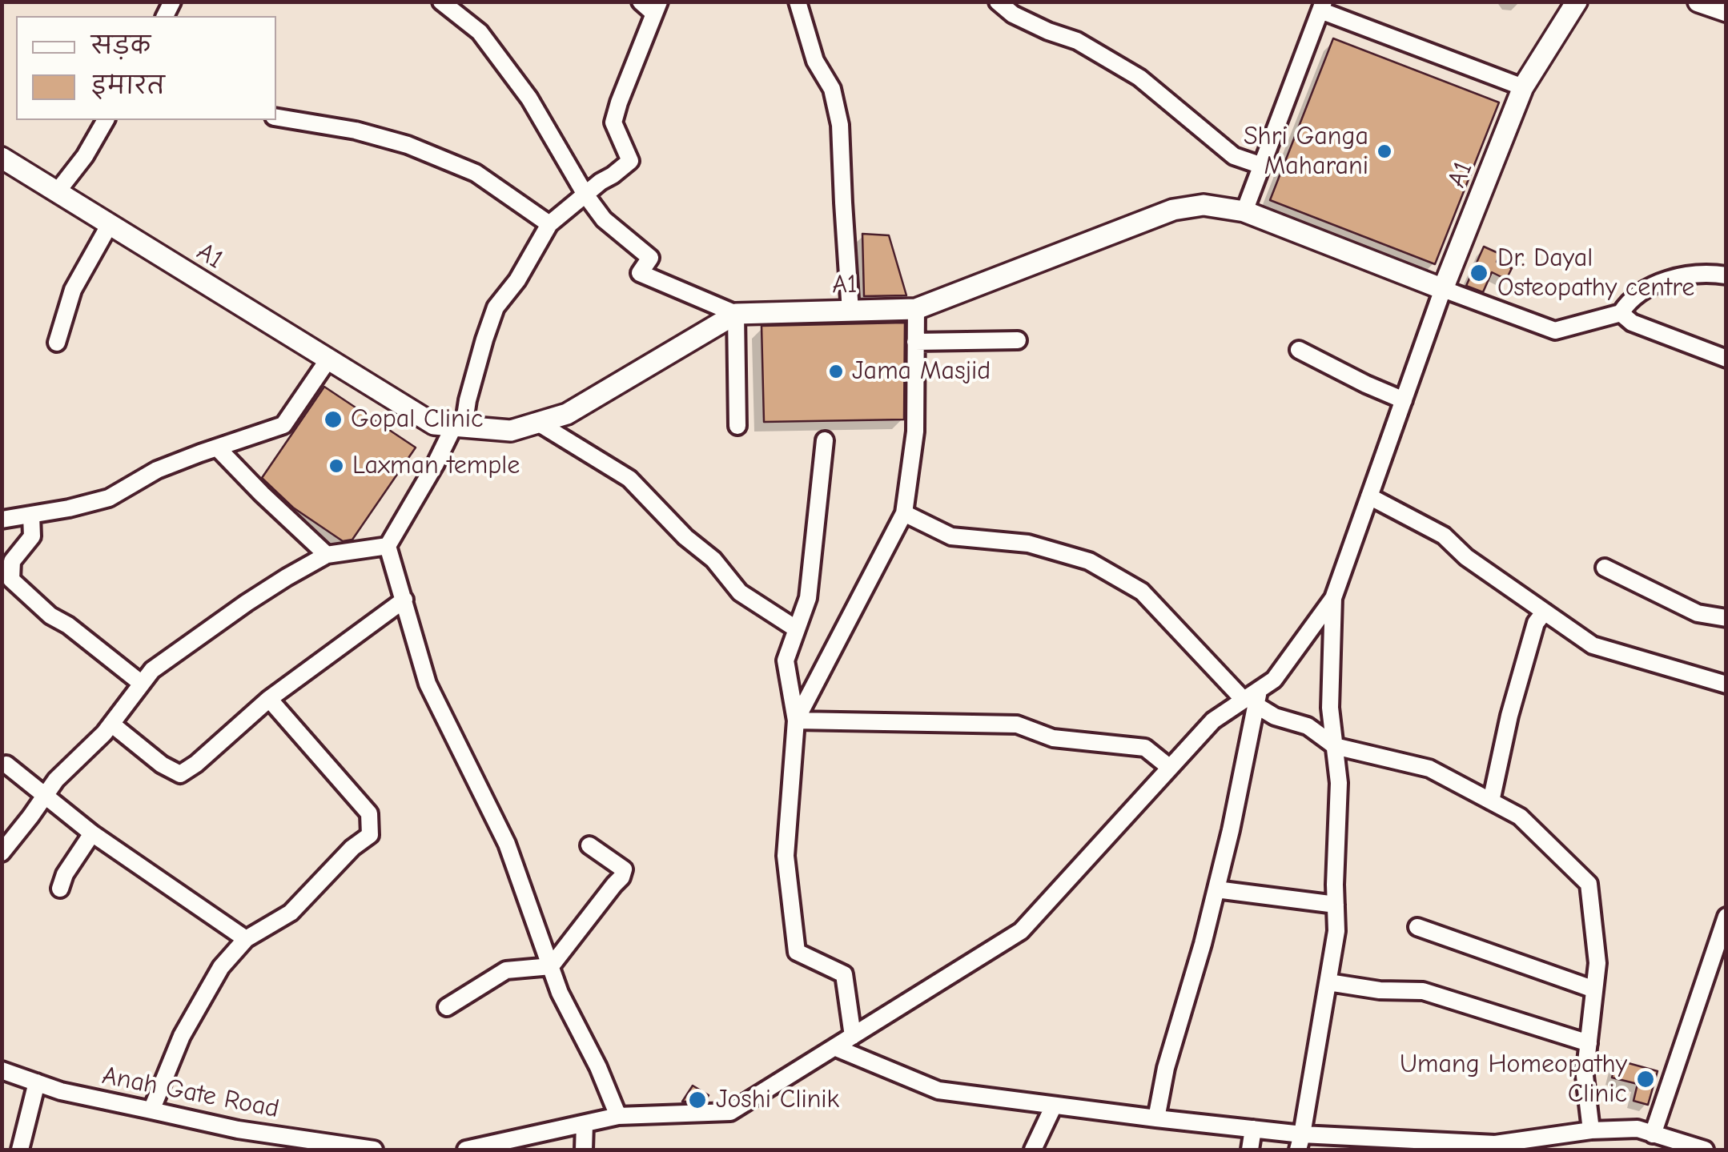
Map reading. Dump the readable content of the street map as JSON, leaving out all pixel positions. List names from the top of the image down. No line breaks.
{"streets":{"main road":["A1"],"street":["Anah Gate Road"]},"places":["Shri Ganga Maharani","Dr. Dayal Osteopathy centre","Jama Masjid","Gopal Clinic","Laxman temple","Umang Homeopathy Clinic","Joshi Clinik"],"legend":["सड़क","इमारत"]}
